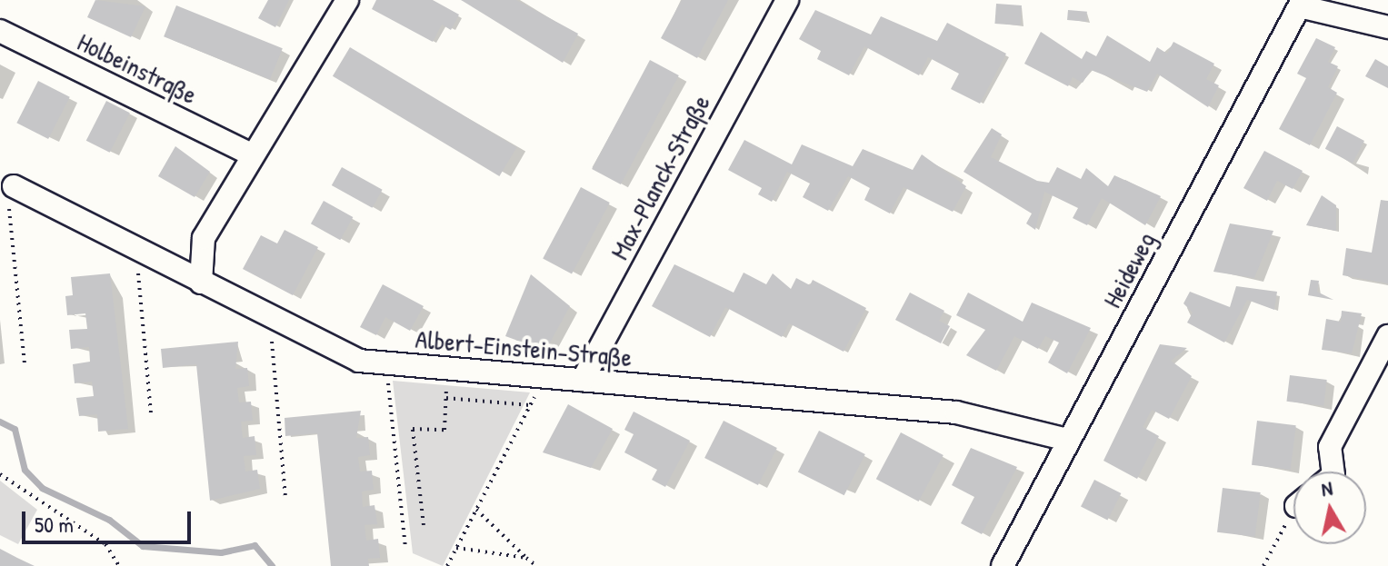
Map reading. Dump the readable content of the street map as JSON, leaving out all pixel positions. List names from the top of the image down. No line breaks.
{"streets":{"street":["Holbeinstraße","Max-Planck-Straße","Heideweg","Albert-Einstein-Straße"]},"crossings":[["Max-Planck-Straße","Albert-Einstein-Straße"],["Heideweg","Albert-Einstein-Straße"]],"scale_bar":"50 m","north":"top"}
